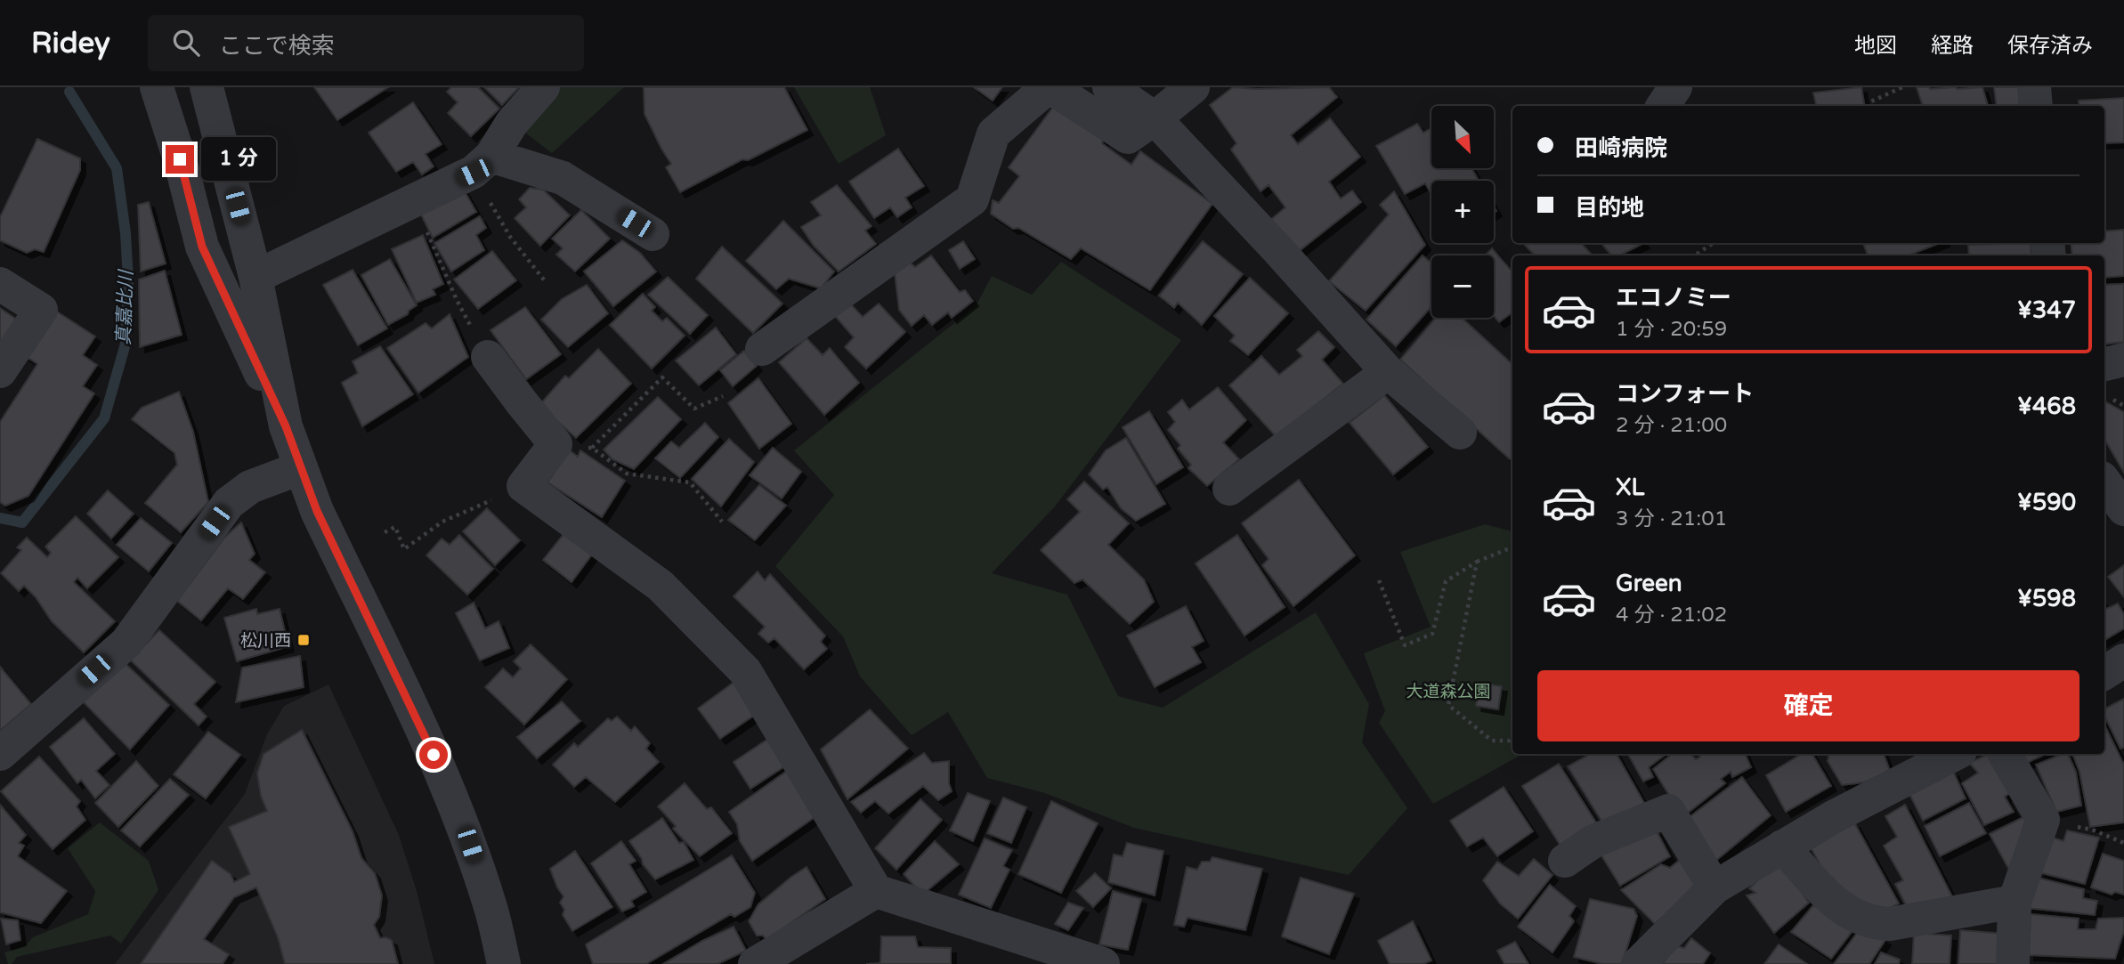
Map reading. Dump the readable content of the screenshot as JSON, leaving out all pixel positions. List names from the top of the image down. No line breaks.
{"water":["真嘉比川"],"parks":["大道森公園"],"places":{"transit":["松川西"]},"north":"bottom right","page":{"header":"Ridey","search":"ここで検索","nav":["地図","経路","保存済み"],"map_buttons":["+","−"],"banner":["田崎病院","目的地"],"bubble":"1 分","list":[{"name":"エコノミー","note":"1 分 · 20:59","value":"¥347"},{"name":"コンフォート","note":"2 分 · 21:00","value":"¥468"},{"name":"XL","note":"3 分 · 21:01","value":"¥590"},{"name":"Green","note":"4 分 · 21:02","value":"¥598"}],"buttons":"確定"}}
